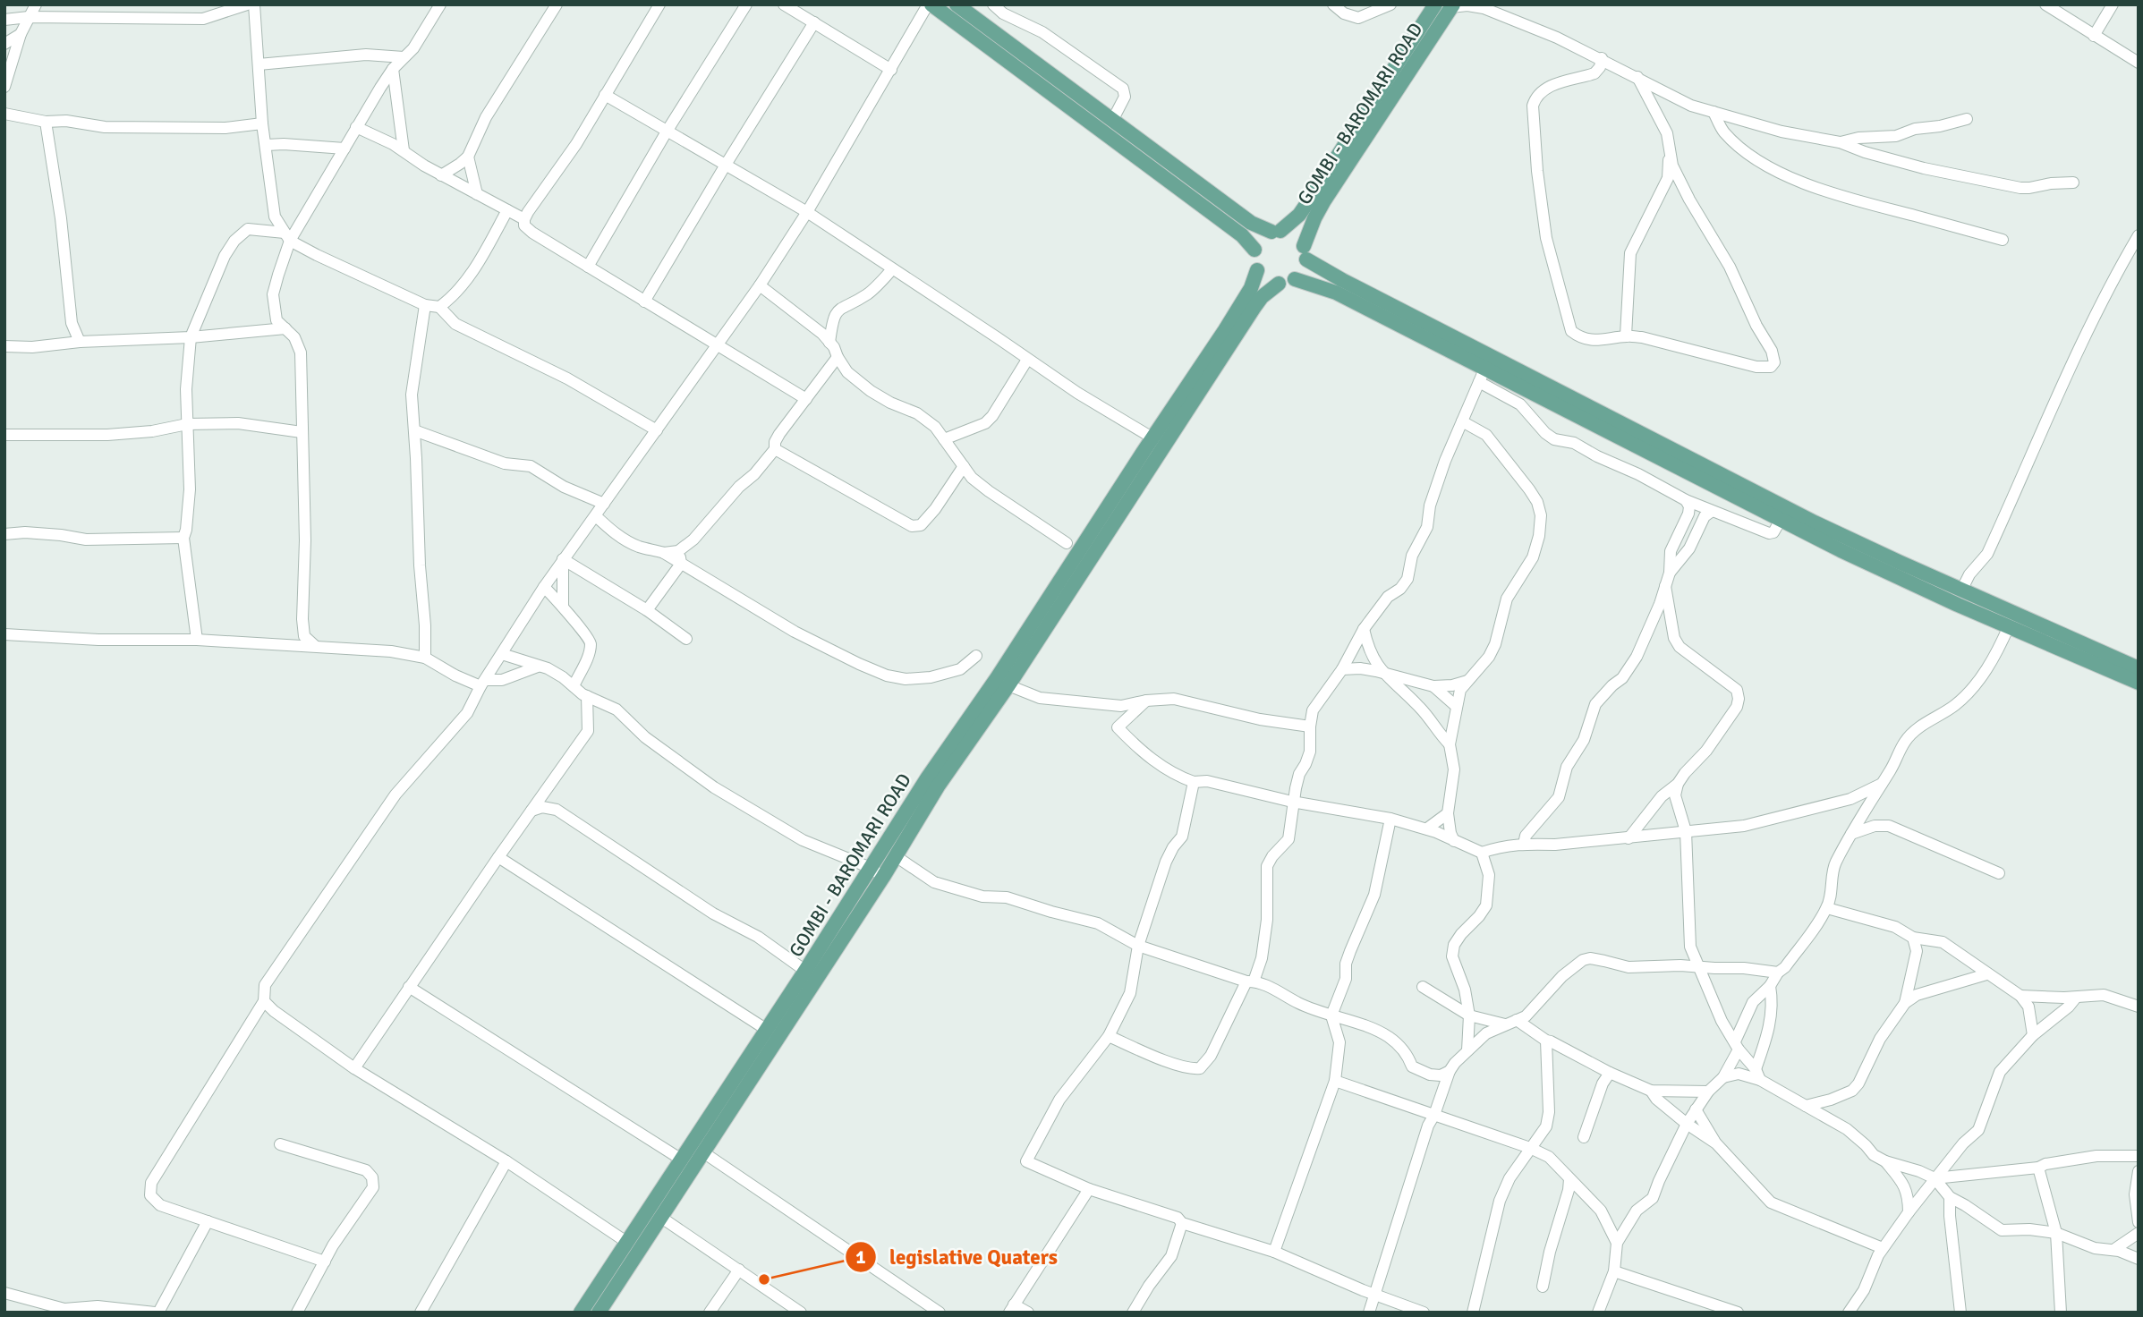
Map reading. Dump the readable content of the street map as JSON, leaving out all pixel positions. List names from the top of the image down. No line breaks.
{"streets":{"main road":["GOMBI - BAROMARI ROAD"]},"places":["legislative Quaters"]}
